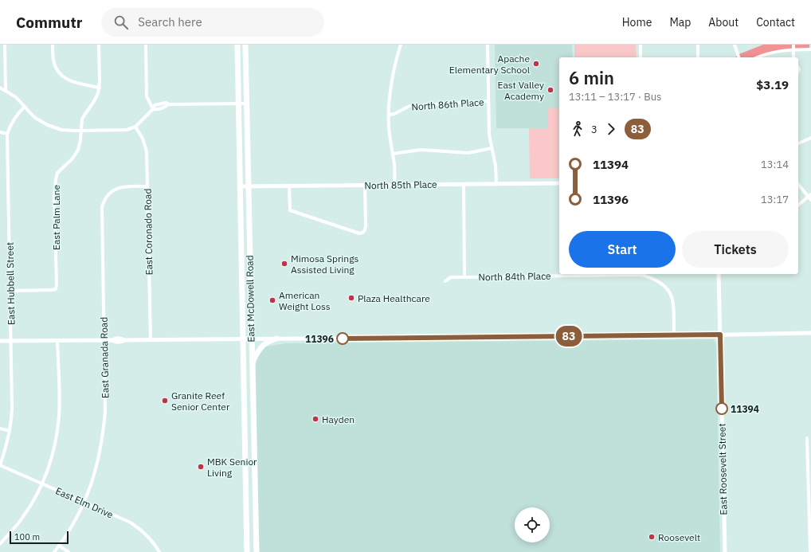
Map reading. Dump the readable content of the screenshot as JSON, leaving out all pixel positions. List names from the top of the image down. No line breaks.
{"streets":{"main road":["East McDowell Road"],"street":["North 86th Place","North 85th Place","East Palm Lane","East Coronado Road","North 84th Place","East Hubbell Street","East Granada Road","East Roosevelt Street","East Elm Drive"]},"crossings":[["North 85th Place","East McDowell Road"],["East Palm Lane","East Hubbell Street"],["East Coronado Road","East Granada Road"],["East Hubbell Street","East Elm Drive"],["East Granada Road","East Elm Drive"]],"places":["Apache Elementary School","East Valley Academy","Mimosa Springs Assisted Living","Plaza Healthcare","American Weight Loss","11396","Granite Reef Senior Center","11394","Hayden","MBK Senior Living","Roosevelt"],"lines":["bus line 83"],"scale_bar":"100 m","page":{"header":"Commutr","search":"Search here","nav":["Home","Map","About","Contact"],"on_map":"83","heading":["6 min","13:11 – 13:17 · Bus","$3.19"],"legs":["3","83"],"list":[{"name":"11394","value":"13:14"},{"name":"11396","value":"13:17"}],"buttons":["Start","Tickets"],"scale":"100 m"}}
